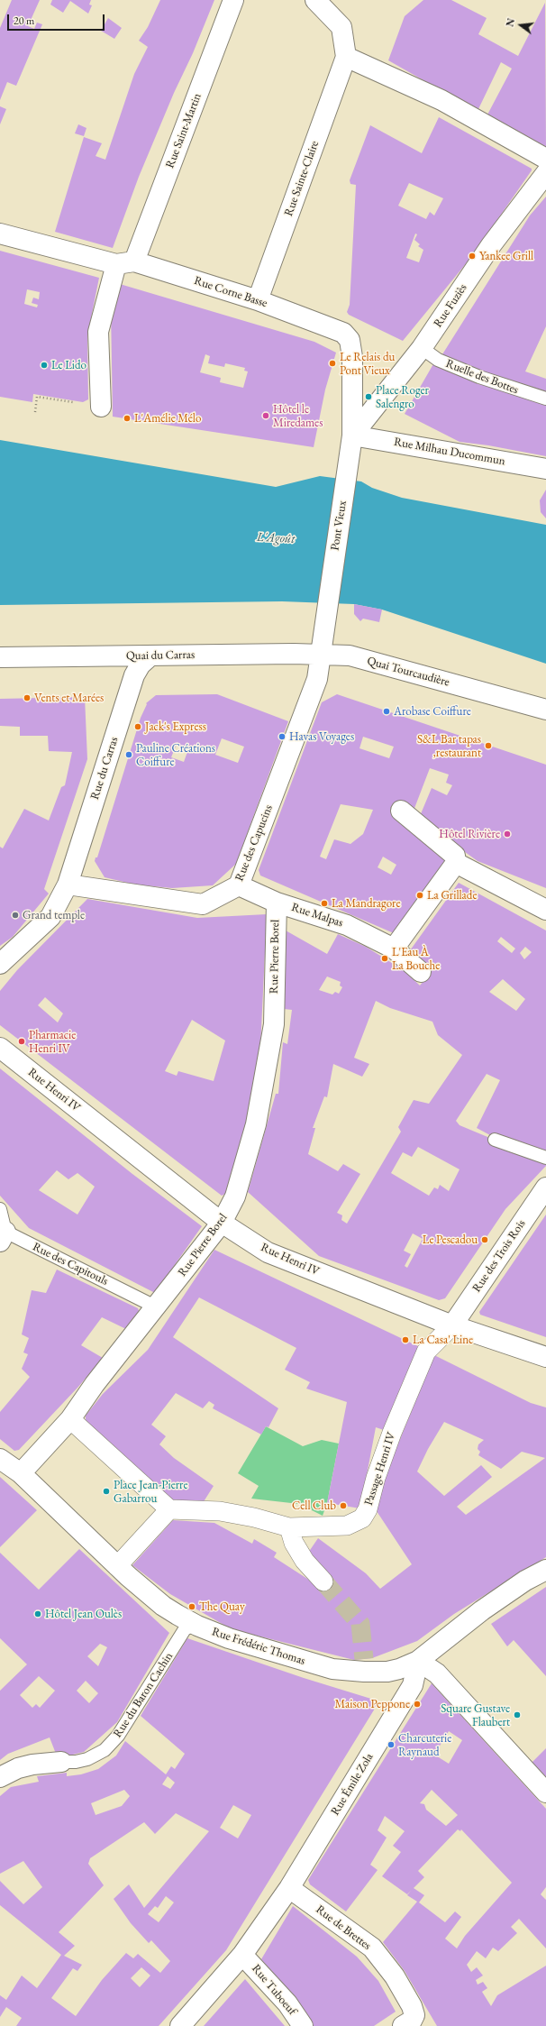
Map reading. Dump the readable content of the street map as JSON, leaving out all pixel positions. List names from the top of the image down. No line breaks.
{"streets":{"street":["Rue Saint-Martin","Rue Sainte-Claire","Rue Corne Basse","Rue Fuziès","Rue Milhau Ducommun","Pont Vieux","Quai du Carras","Quai Tourcaudière","Rue du Carras","Rue des Capucins","Rue Malpas","Rue Pierre Borel","Rue Henri IV","Rue des Trois Rois","Passage Henri IV","Rue Frédéric Thomas","Rue du Baron Cachin","Rue Émile Zola","Rue de Brettes","Rue Tuboeuf"],"lane":["Ruelle des Bottes","Rue des Capitouls"]},"crossings":[["Rue Saint-Martin","Rue Corne Basse"],["Rue Sainte-Claire","Rue Corne Basse"],["Rue Corne Basse","Rue Fuziès"],["Rue Corne Basse","Rue Milhau Ducommun"],["Rue Corne Basse","Pont Vieux"],["Rue Fuziès","Ruelle des Bottes"],["Rue Fuziès","Rue Milhau Ducommun"],["Rue Fuziès","Pont Vieux"],["Rue Milhau Ducommun","Pont Vieux"],["Pont Vieux","Quai du Carras"],["Pont Vieux","Quai Tourcaudière"],["Pont Vieux","Rue des Capucins"],["Quai du Carras","Quai Tourcaudière"],["Quai du Carras","Rue du Carras"],["Quai du Carras","Rue des Capucins"],["Quai Tourcaudière","Rue des Capucins"],["Rue du Carras","Rue des Capucins"],["Rue des Capucins","Rue Malpas"],["Rue Malpas","Rue Pierre Borel"],["Rue Pierre Borel","Rue Henri IV"],["Rue Pierre Borel","Rue des Capitouls"],["Rue Henri IV","Rue des Trois Rois"],["Rue Henri IV","Passage Henri IV"],["Rue des Trois Rois","Passage Henri IV"],["Rue Frédéric Thomas","Rue du Baron Cachin"],["Rue Frédéric Thomas","Rue Émile Zola"],["Rue Émile Zola","Rue de Brettes"],["Rue Émile Zola","Rue Tuboeuf"]],"water":["L'Agoût"],"places":["Yankee Grill","Le Relais du Pont Vieux","Le Lido","Place Roger Salengro","Hôtel le Miredames","L'Amélie Mélo","Vents et Marées","Arobase Coiffure","Jack's Express","Havas Voyages","S&L Bar tapas ,restaurant","Pauline Créations Coiffure","Hôtel Rivière","La Grillade","La Mandragore","Grand temple","L'Eau À La Bouche","Pharmacie Henri IV","Le Pescadou","La Casa' Line","Place Jean-Pierre Gabarrou","Cell Club","The Quay","Hôtel Jean Oulès","Maison Peppone","Square Gustave Flaubert","Charcuterie Raynaud"],"scale_bar":"20 m","north":"left"}
